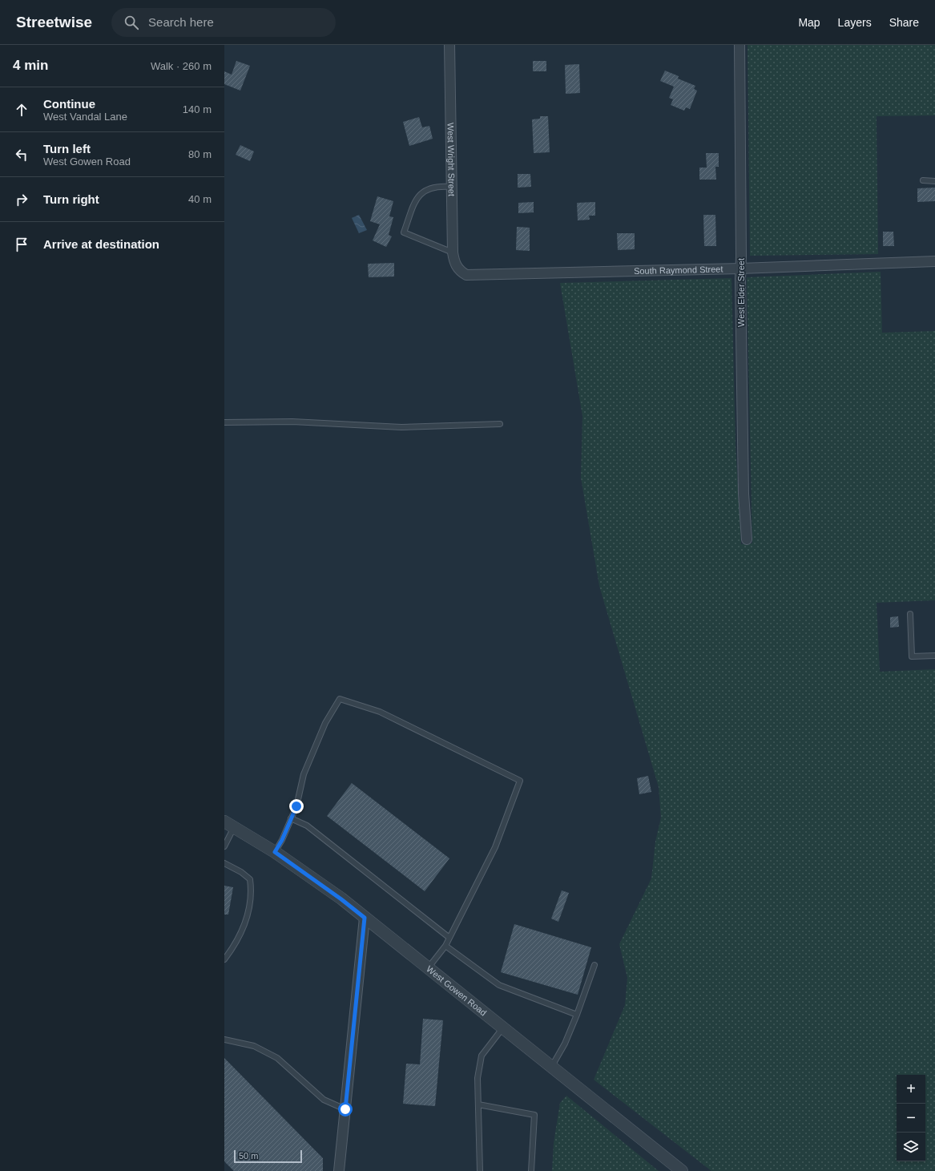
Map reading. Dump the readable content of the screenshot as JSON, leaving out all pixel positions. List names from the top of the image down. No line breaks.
{"streets":{"street":["West Wright Street","South Raymond Street","West Elder Street","West Gowen Road"]},"crossings":[["West Wright Street","South Raymond Street"],["South Raymond Street","West Elder Street"]],"scale_bar":"50 m","page":{"header":"Streetwise","search":"Search here","nav":["Map","Layers","Share"],"heading":["4 min","Walk · 260 m"],"list":[["Continue","West Vandal Lane","140 m"],["Turn left","West Gowen Road","80 m"],["Turn right","40 m"],"Arrive at destination"],"map_buttons":["+","−"],"scale":"50 m"}}
